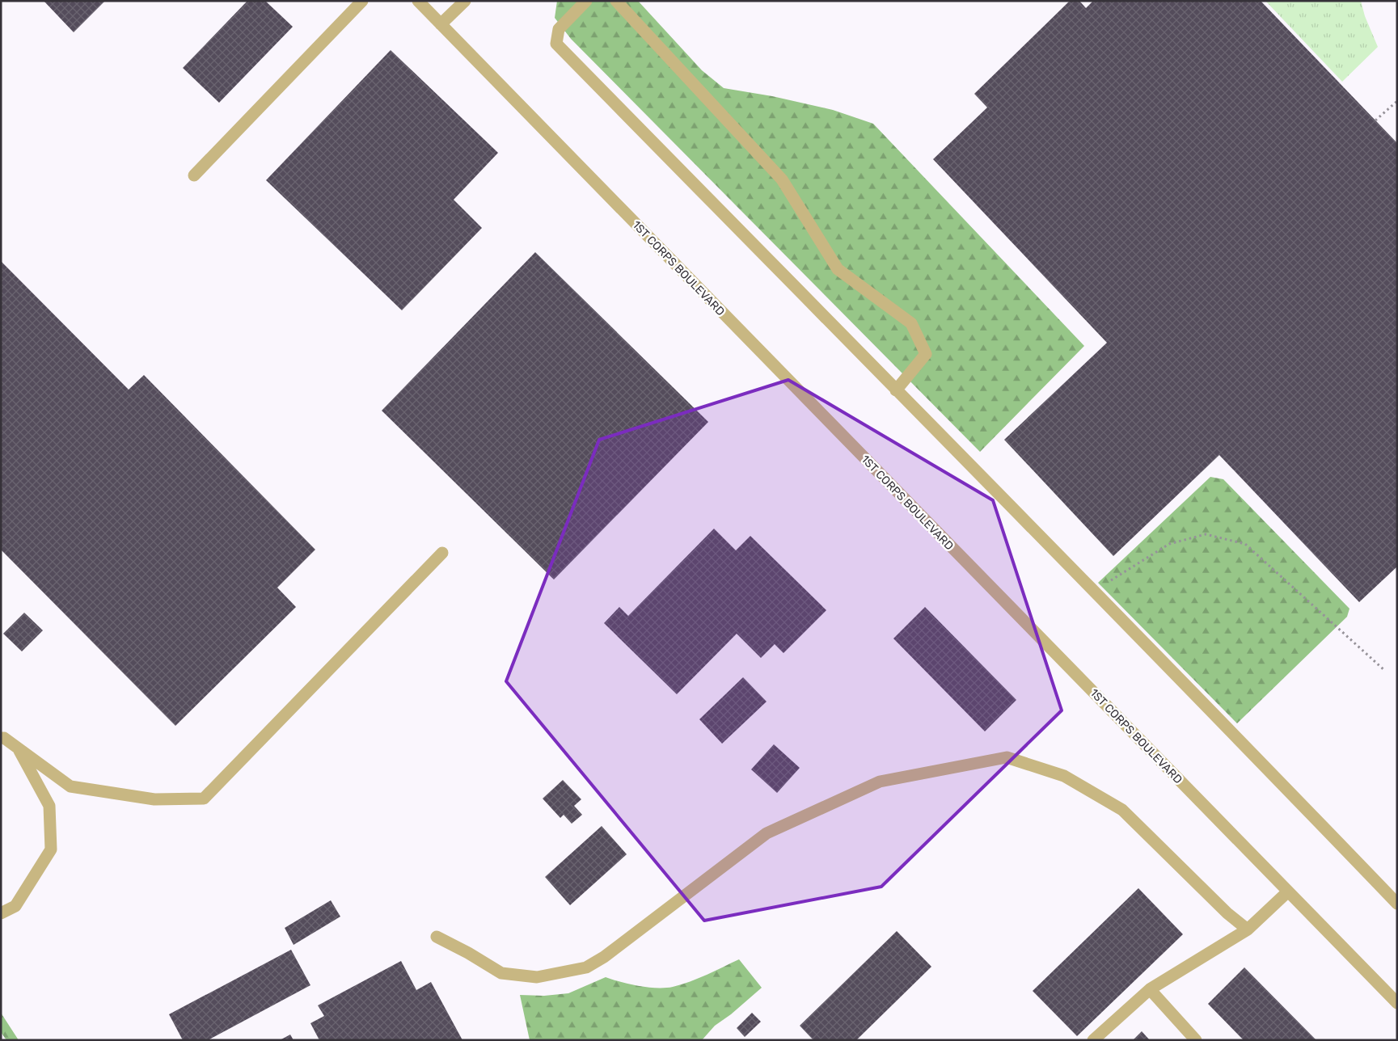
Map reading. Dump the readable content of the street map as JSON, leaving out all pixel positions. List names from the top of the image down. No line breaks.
{"streets":{"lane":["1ST CORPS BOULEVARD"]}}
